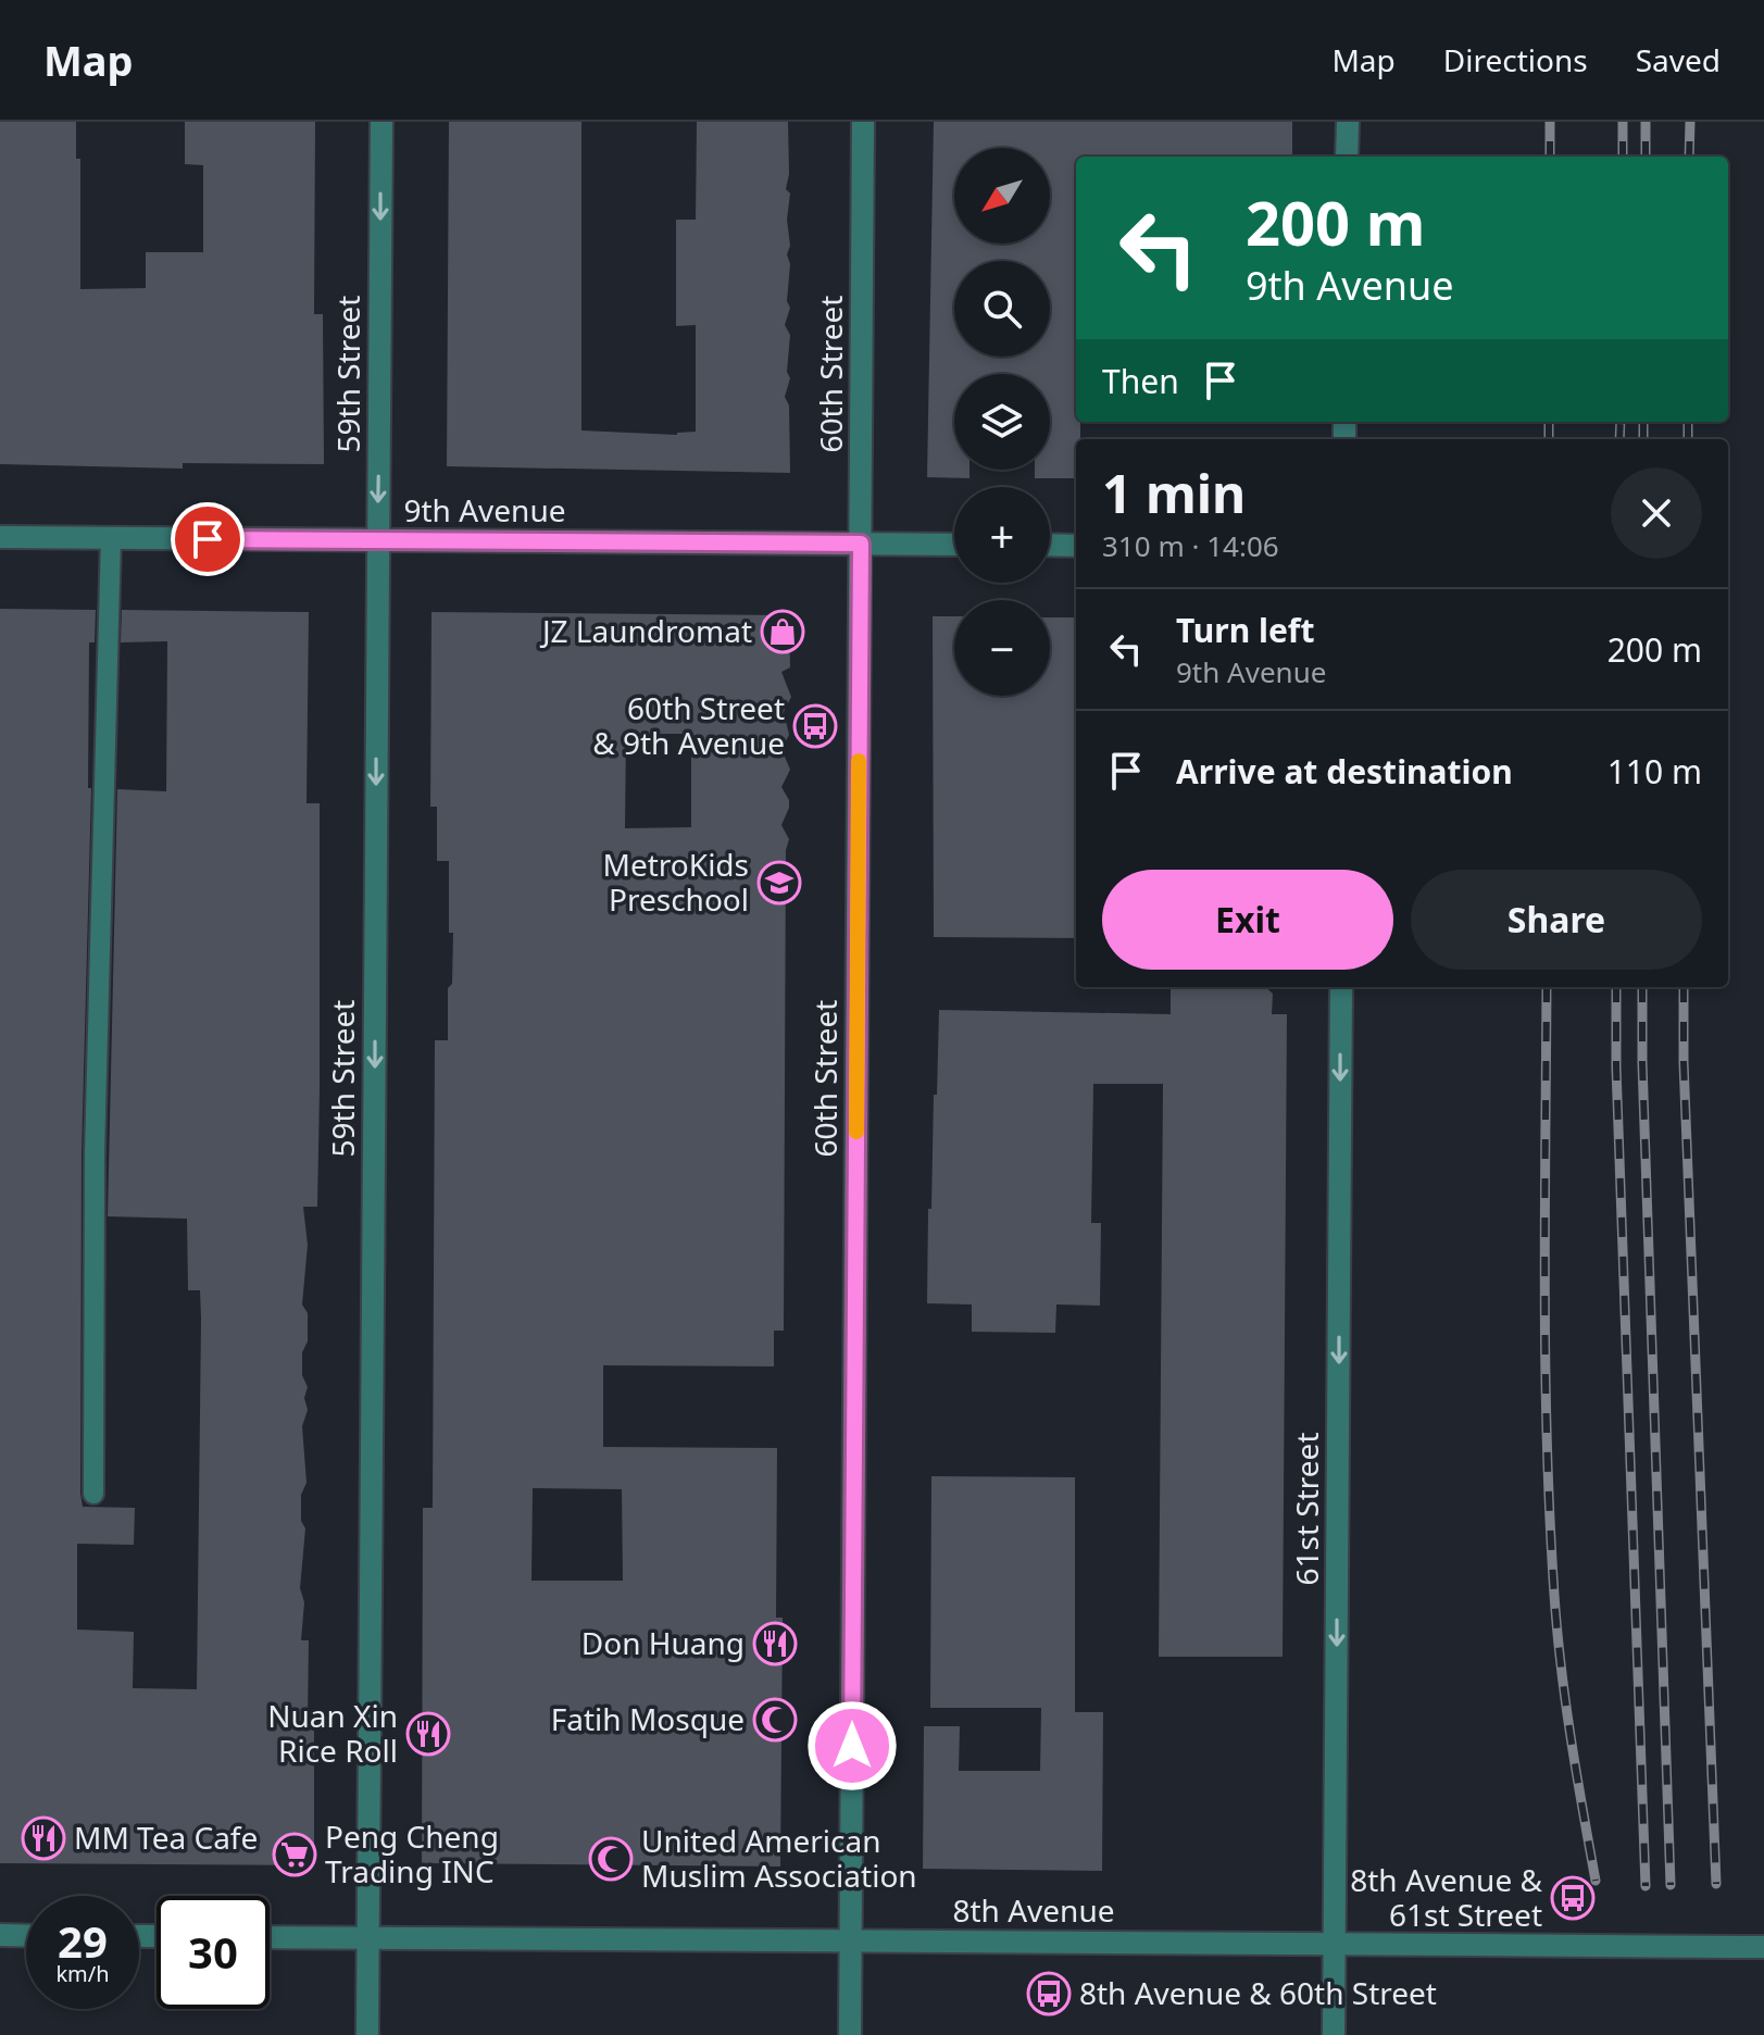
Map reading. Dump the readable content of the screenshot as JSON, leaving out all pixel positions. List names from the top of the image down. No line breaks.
{"streets":{"street":["59th Street","60th Street","9th Avenue","61st Street","8th Avenue"]},"crossings":[["59th Street","9th Avenue"],["59th Street","8th Avenue"],["60th Street","9th Avenue"],["60th Street","8th Avenue"],["61st Street","8th Avenue"]],"one_way":["59th Street","61st Street"],"places":{"shop":["JZ Laundromat"],"bus stop":["60th Street & 9th Avenue","8th Avenue & 61st Street","8th Avenue & 60th Street"],"school or university":["MetroKids Preschool"],"restaurant":["Don Huang","Nuan Xin Rice Roll","MM Tea Cafe"],"mosque":["Fatih Mosque","United American Muslim Association"],"supermarket":["Peng Cheng Trading INC"]},"north":"bottom left","page":{"header":"Map","nav":["Map","Directions","Saved"],"map_buttons":["+","−"],"turn":["200 m","9th Avenue"],"then":"Then","heading":["1 min","310 m · 14:06"],"list":[{"name":"Turn left","note":"9th Avenue","value":"200 m"},{"name":"Arrive at destination","value":"110 m"}],"buttons":["Exit","Share"],"speed":"29 km/h","limit":"30"}}
